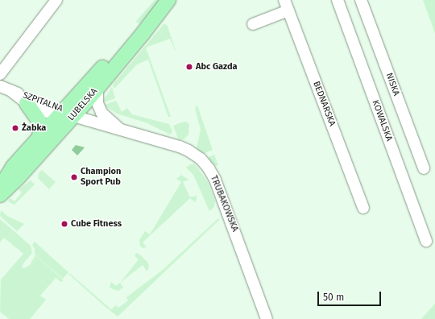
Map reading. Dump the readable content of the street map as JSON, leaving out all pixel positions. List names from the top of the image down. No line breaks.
{"streets":{"main road":["LUBELSKA"],"street":["NISKA","SZPITALNA","BEDNARSKA","KOWALSKA","TRUBAKOWSKA"]},"crossings":[["SZPITALNA","LUBELSKA"],["SZPITALNA","TRUBAKOWSKA"],["LUBELSKA","TRUBAKOWSKA"]],"places":["Abc Gazda","Żabka","Champion Sport Pub","Cube Fitness"],"scale_bar":"50 m"}
